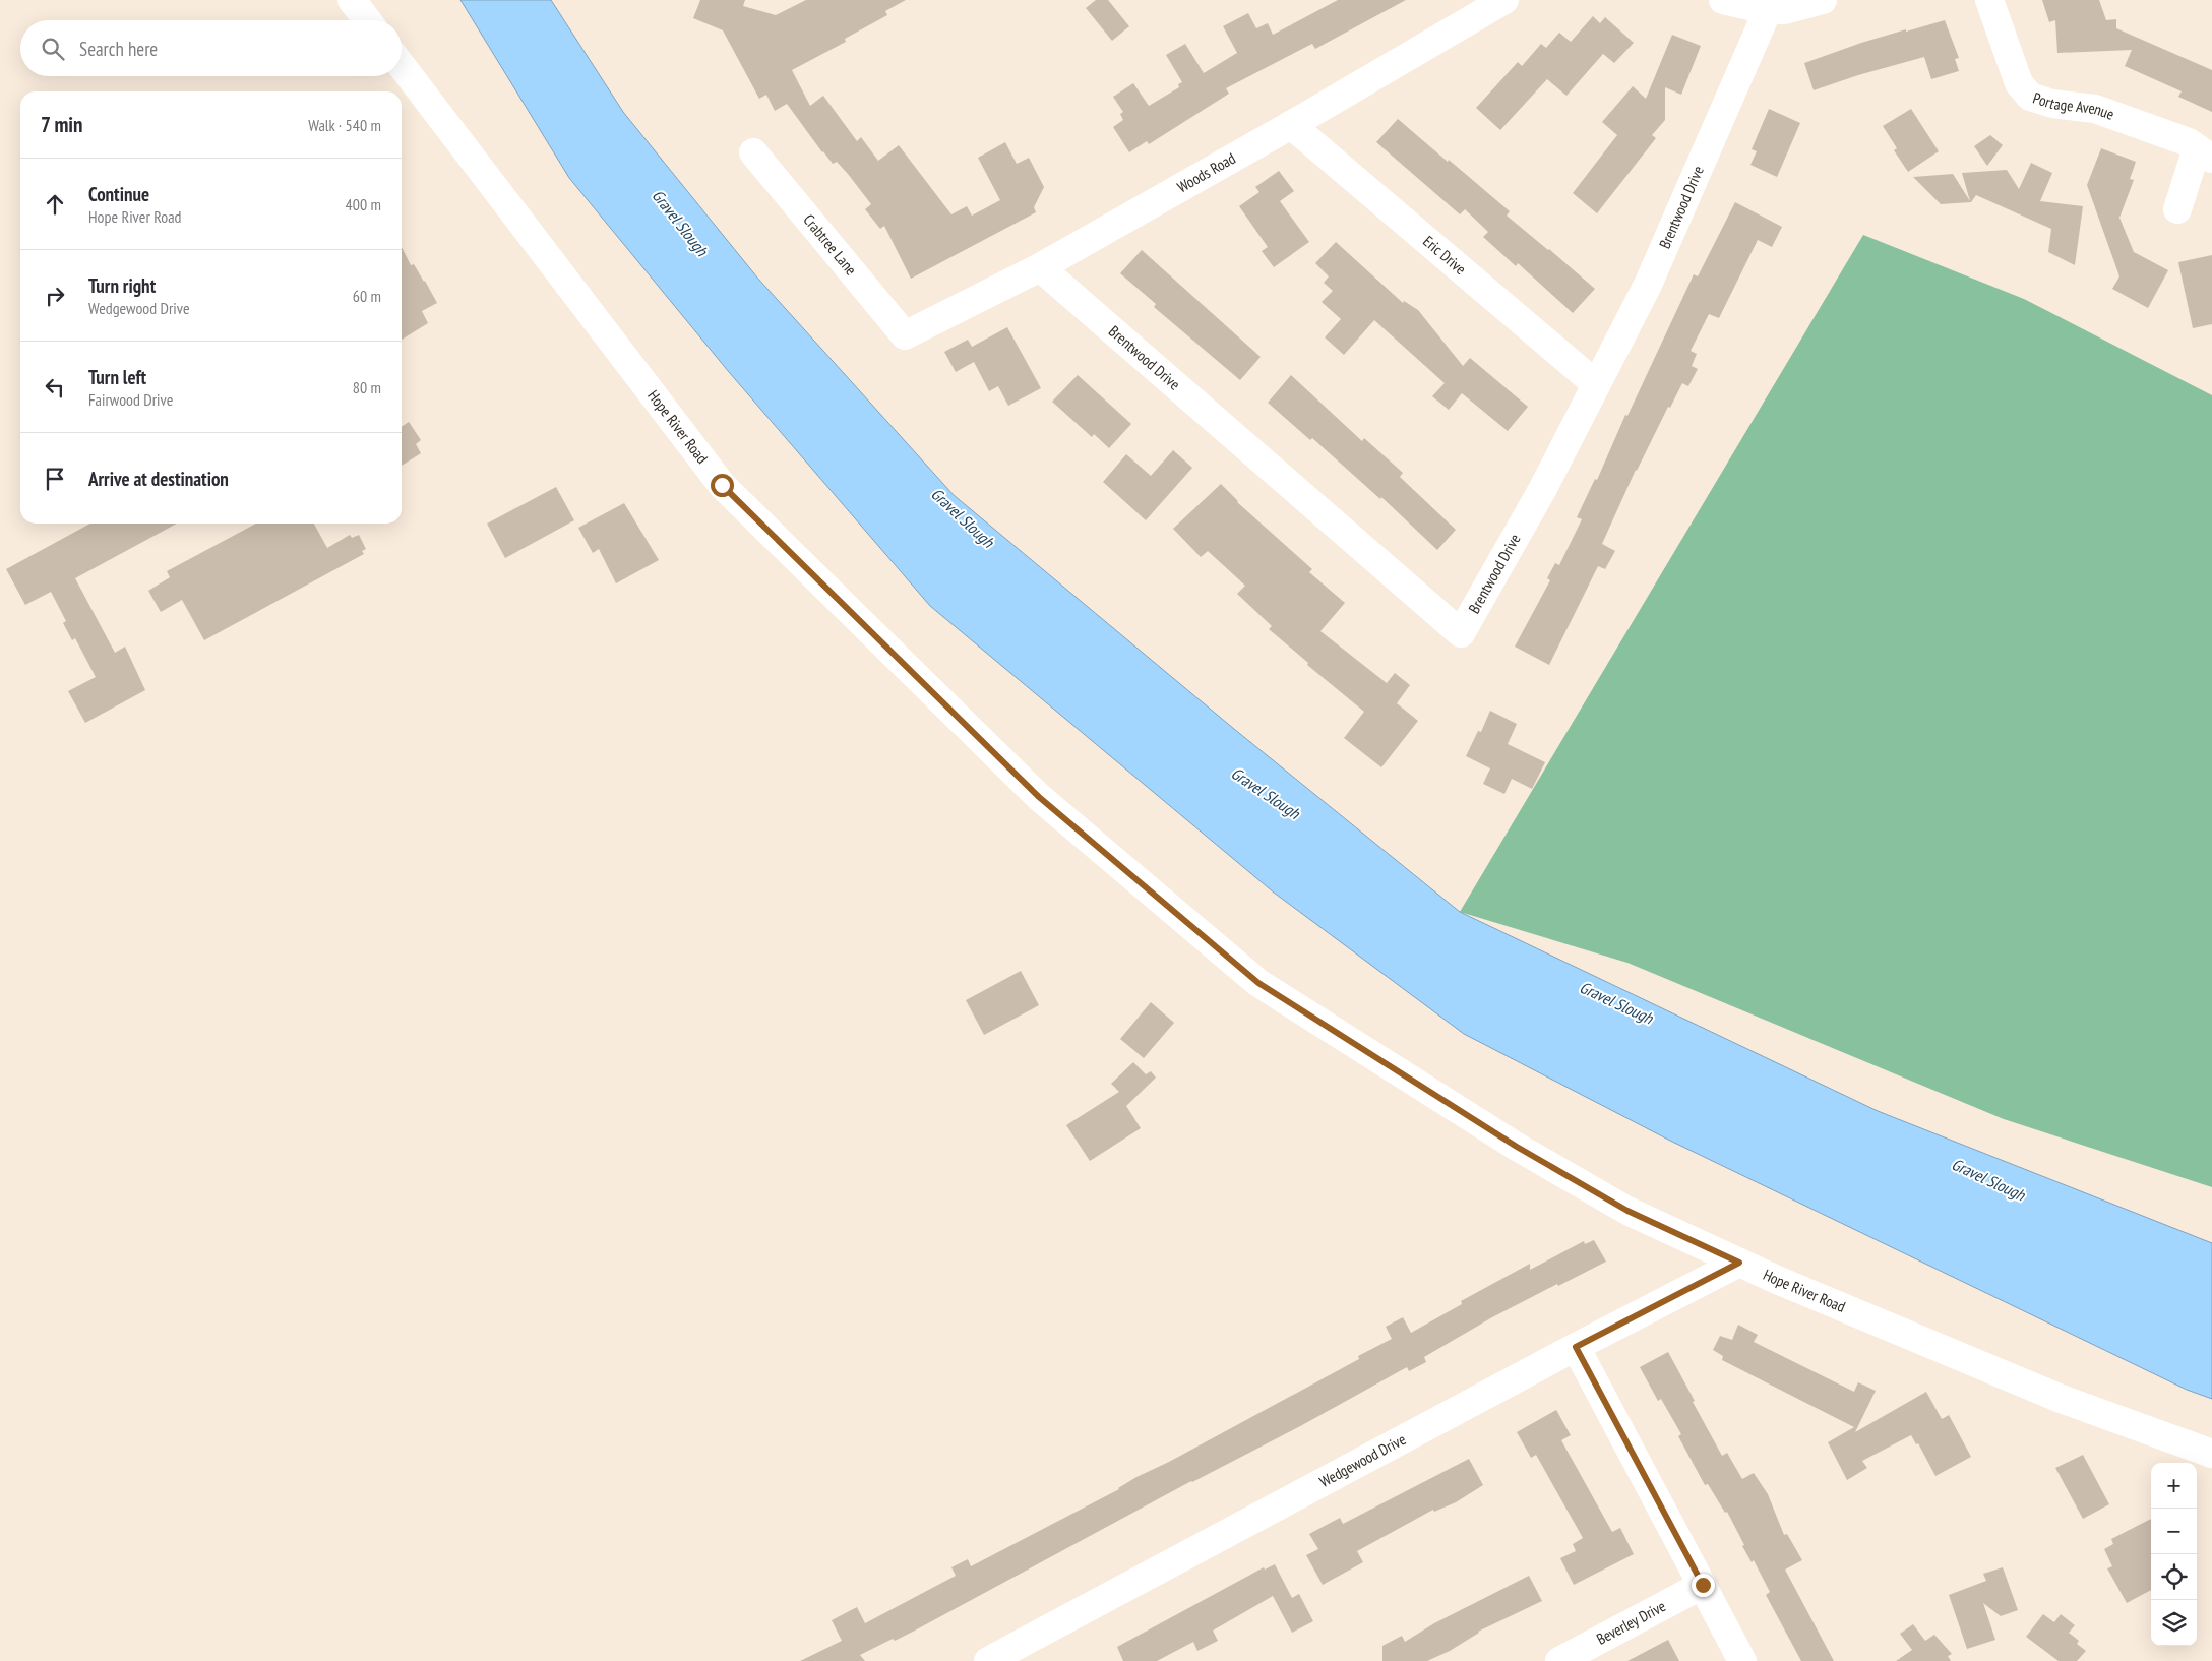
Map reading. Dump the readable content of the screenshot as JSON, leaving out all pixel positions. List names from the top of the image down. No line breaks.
{"streets":{"street":["Portage Avenue","Woods Road","Brentwood Drive","Crabtree Lane","Eric Drive","Hope River Road","Wedgewood Drive","Beverley Drive"]},"crossings":[["Woods Road","Brentwood Drive"],["Woods Road","Crabtree Lane"],["Woods Road","Eric Drive"],["Brentwood Drive","Eric Drive"],["Hope River Road","Wedgewood Drive"]],"water":["Gravel Slough"],"page":{"search":"Search here","heading":["7 min","Walk · 540 m"],"list":[["Continue","Hope River Road","400 m"],["Turn right","Wedgewood Drive","60 m"],["Turn left","Fairwood Drive","80 m"],"Arrive at destination"],"map_buttons":["+","−"]}}
